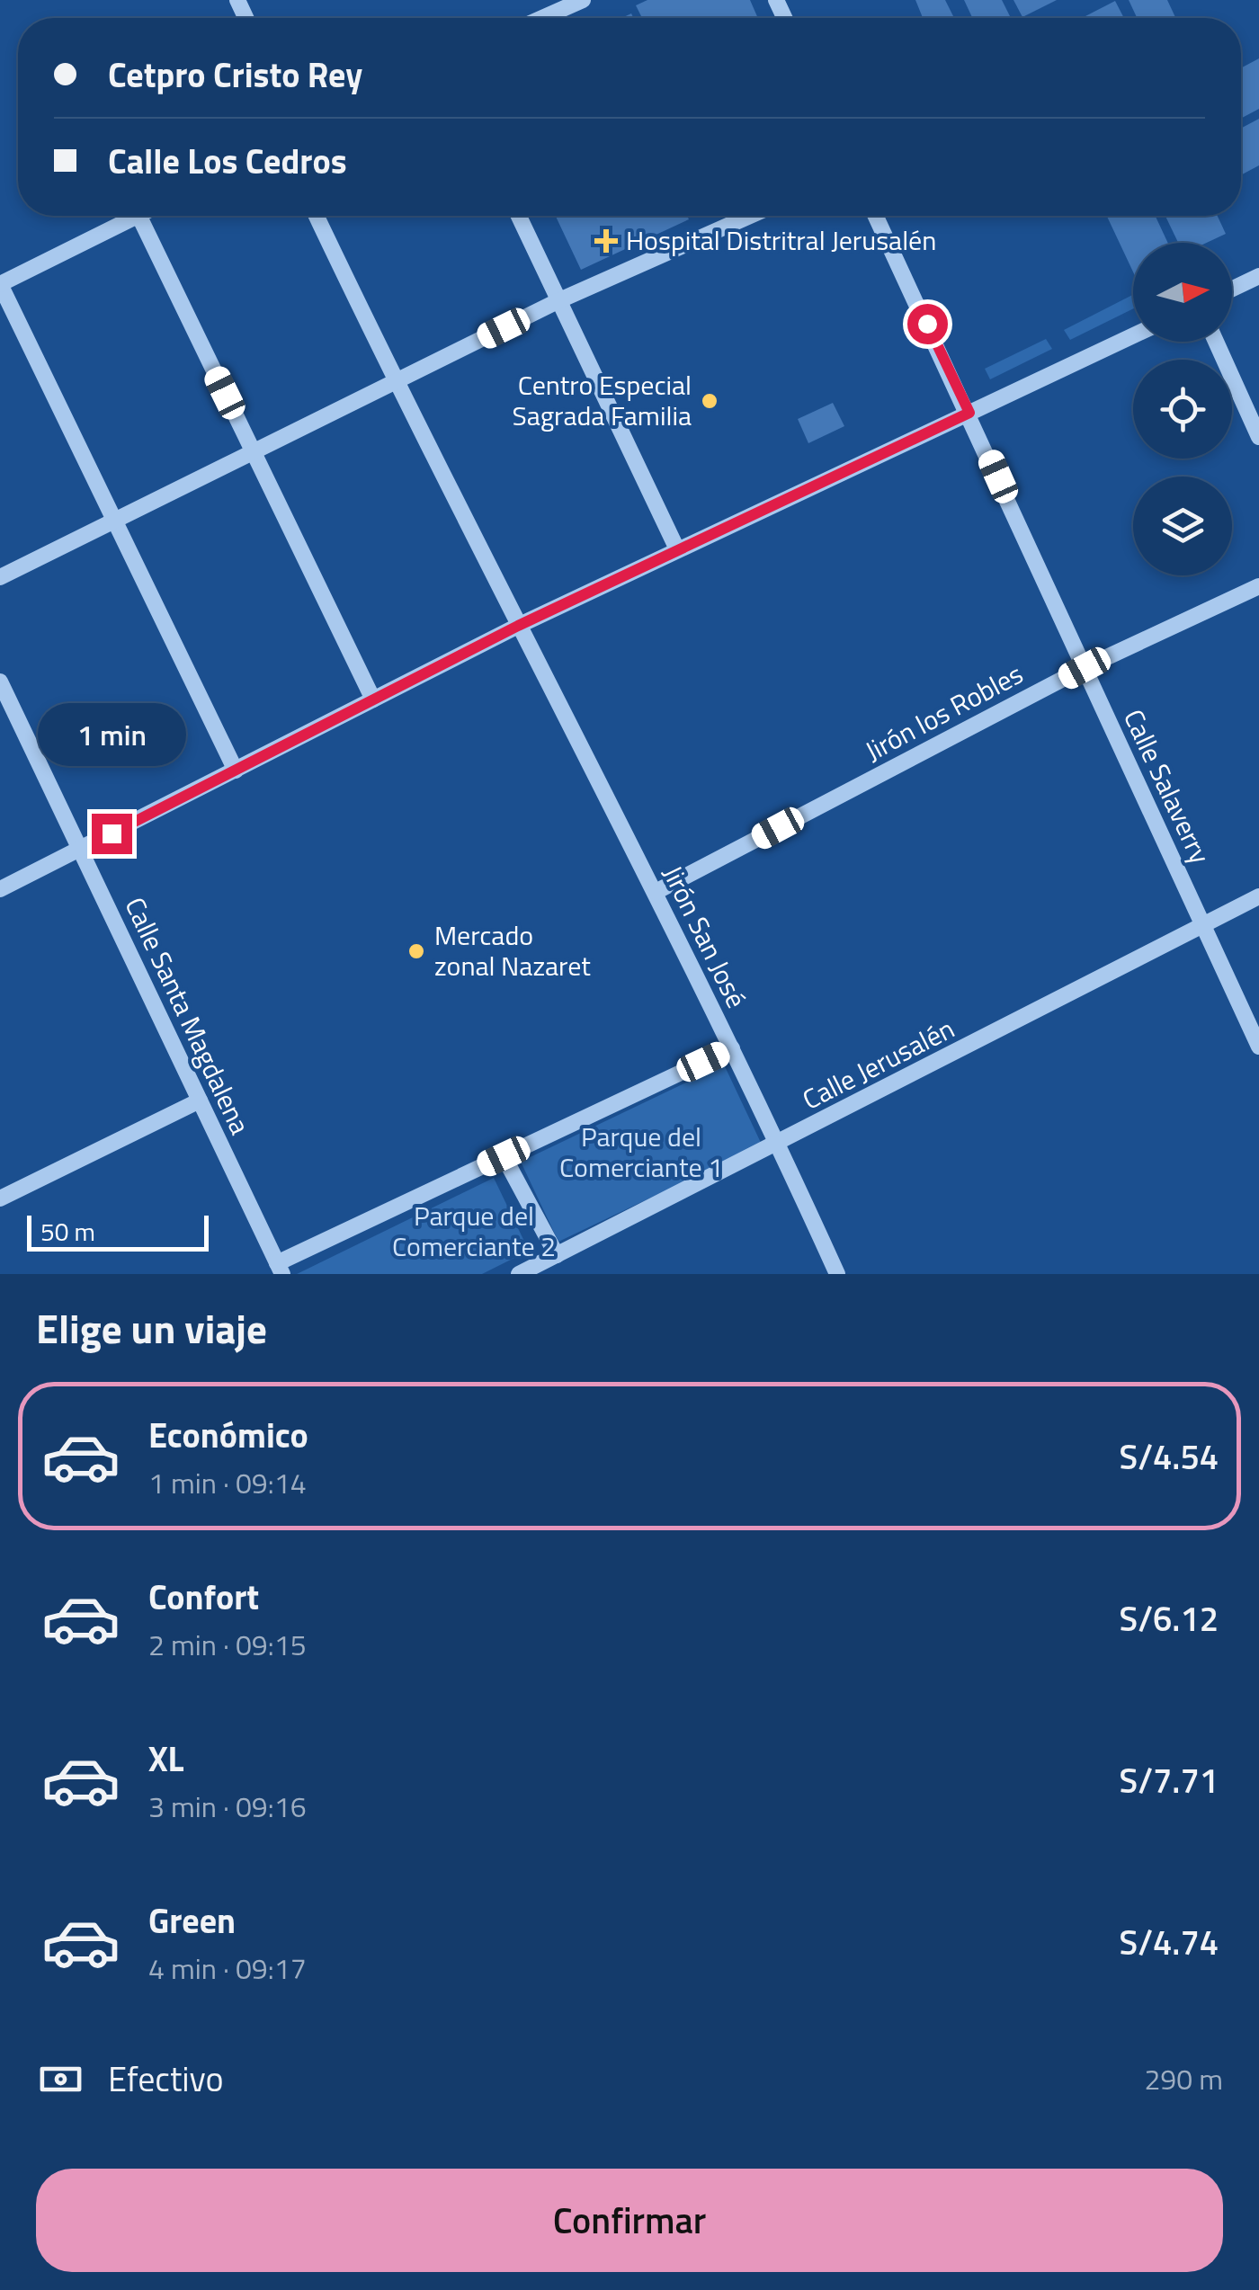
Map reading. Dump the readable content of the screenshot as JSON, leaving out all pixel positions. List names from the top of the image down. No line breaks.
{"streets":{"street":["Jirón los Robles","Calle Salaverry","Jirón San José","Calle Santa Magdalena","Calle Jerusalén"]},"crossings":[["Jirón los Robles","Calle Salaverry"],["Jirón los Robles","Jirón San José"],["Calle Salaverry","Calle Jerusalén"],["Jirón San José","Calle Jerusalén"]],"parks":["Parque del Comerciante 1","Parque del Comerciante 2"],"places":{"health":["Hospital Distritral Jerusalén"],"other":["Centro Especial Sagrada Familia","Mercado zonal Nazaret"]},"scale_bar":"50 m","north":"right","page":{"banner":["Cetpro Cristo Rey","Calle Los Cedros"],"bubble":"1 min","scale":"50 m","heading":"Elige un viaje","list":[{"name":"Económico","note":"1 min · 09:14","value":"S/4.54"},{"name":"Confort","note":"2 min · 09:15","value":"S/6.12"},{"name":"XL","note":"3 min · 09:16","value":"S/7.71"},{"name":"Green","note":"4 min · 09:17","value":"S/4.74"}],"pay":["Efectivo","290 m"],"buttons":"Confirmar"}}
